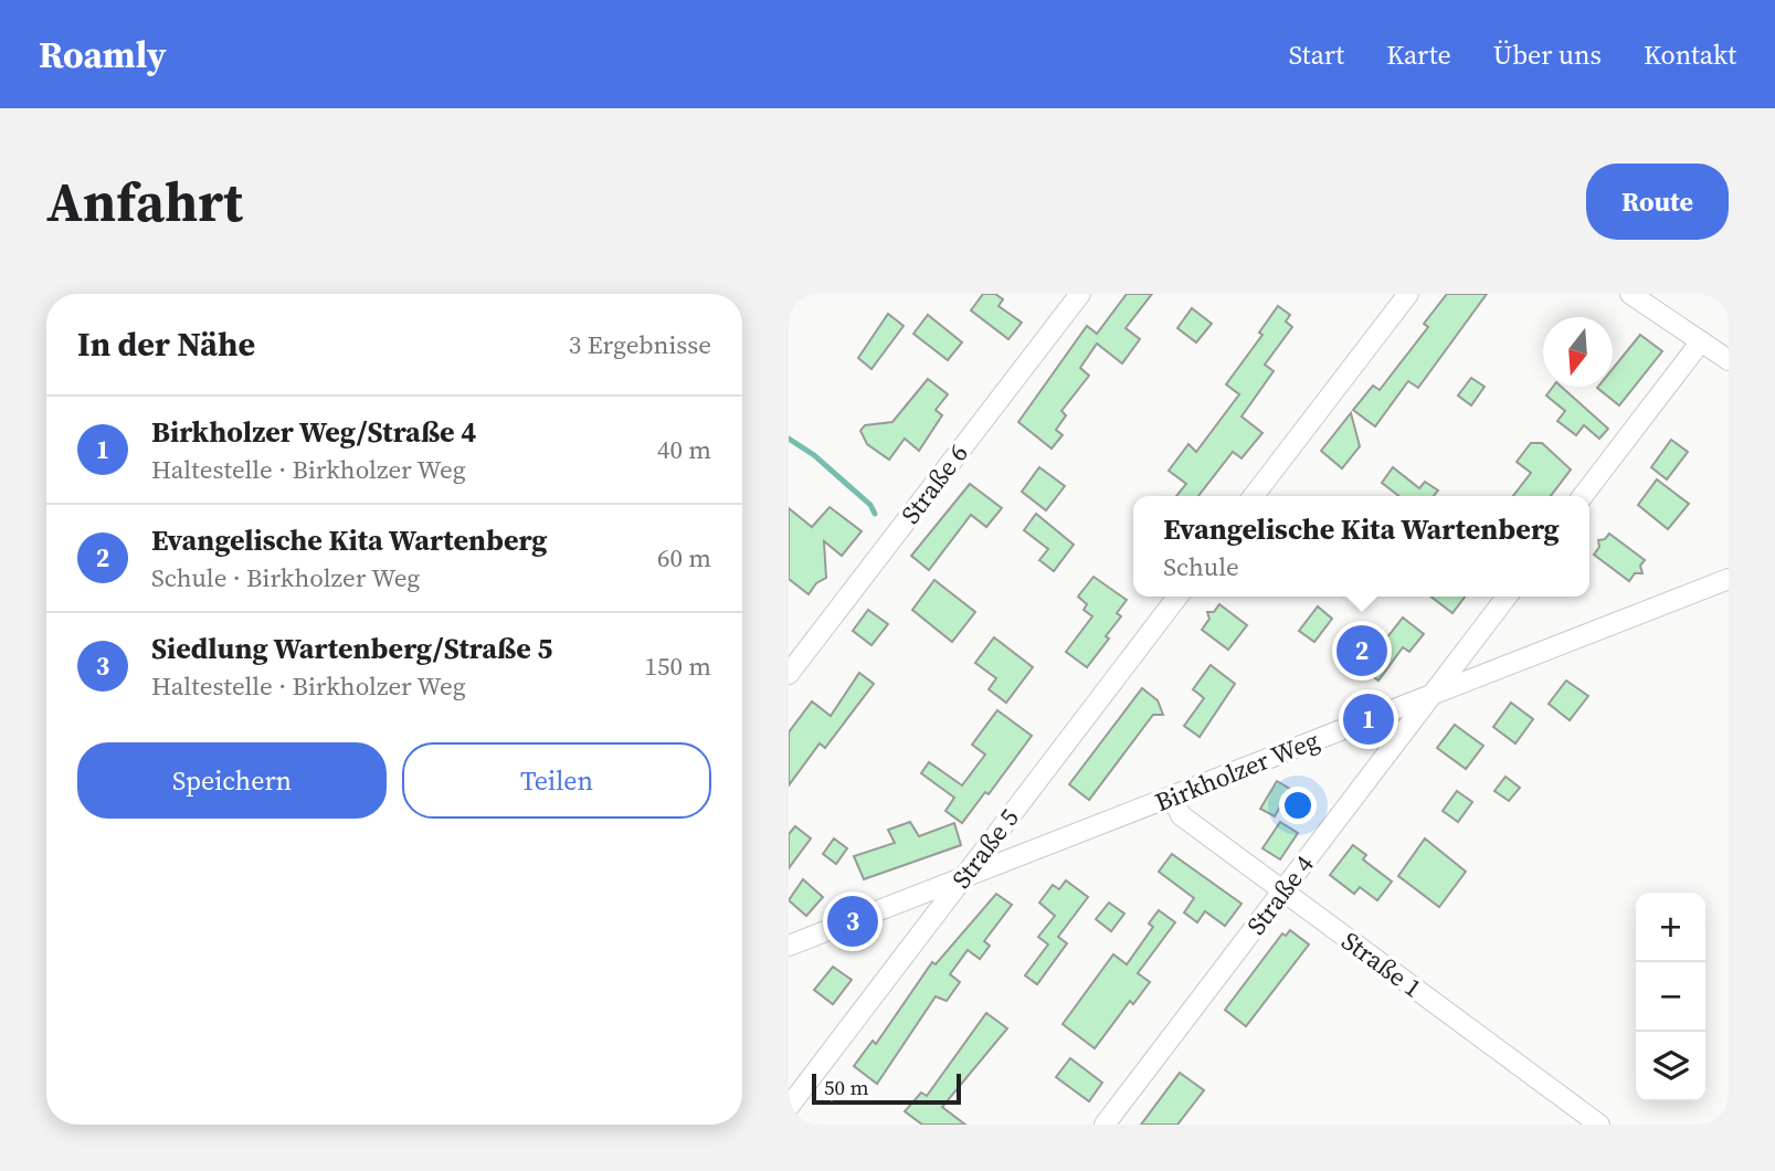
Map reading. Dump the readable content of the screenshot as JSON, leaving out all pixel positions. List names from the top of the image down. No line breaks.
{"streets":{"street":["Straße 6","Birkholzer Weg","Straße 5","Straße 4","Straße 1"]},"crossings":[["Birkholzer Weg","Straße 5"],["Birkholzer Weg","Straße 4"],["Birkholzer Weg","Straße 1"],["Straße 4","Straße 1"]],"scale_bar":"50 m","north":"bottom","page":{"header":"Roamly","nav":["Start","Karte","Über uns","Kontakt"],"buttons":["Route",["Speichern","Teilen"]],"title":"Anfahrt","heading":["In der Nähe","3 Ergebnisse"],"list":[{"mark":"1","name":"Birkholzer Weg/Straße 4","note":"Haltestelle · Birkholzer Weg","value":"40 m"},{"mark":"2","name":"Evangelische Kita Wartenberg","note":"Schule · Birkholzer Weg","value":"60 m"},{"mark":"3","name":"Siedlung Wartenberg/Straße 5","note":"Haltestelle · Birkholzer Weg","value":"150 m"}],"popup":["Evangelische Kita Wartenberg","Schule"],"pins":["2","1","3"],"map_buttons":["+","−"],"scale":"50 m"}}
